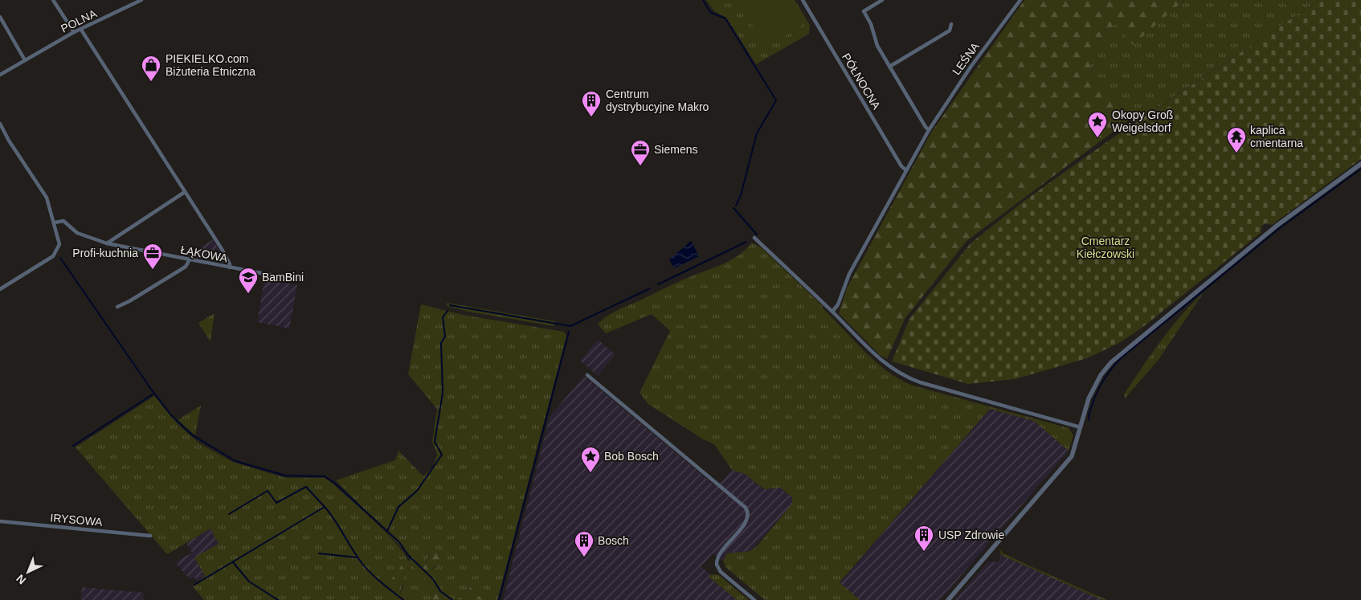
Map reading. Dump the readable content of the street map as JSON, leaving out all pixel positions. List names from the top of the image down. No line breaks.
{"streets":{"street":["POLNA","LEŚNA","PÓŁNOCNA","ŁĄKOWA","IRYSOWA"]},"crossings":[["LEŚNA","PÓŁNOCNA"]],"parks":["Cmentarz Kiełczowski"],"places":{"shop":["PIEKIELKO.com Biżuteria Etniczna"],"building":["Centrum dystrybucyjne Makro","USP Zdrowie","Bosch"],"place":["Okopy Groß Weigelsdorf","Bob Bosch"],"temple":["kaplica cmentarna"],"office":["Siemens","Profi-kuchnia"],"school or university":["BamBini"]},"north":"bottom left"}
